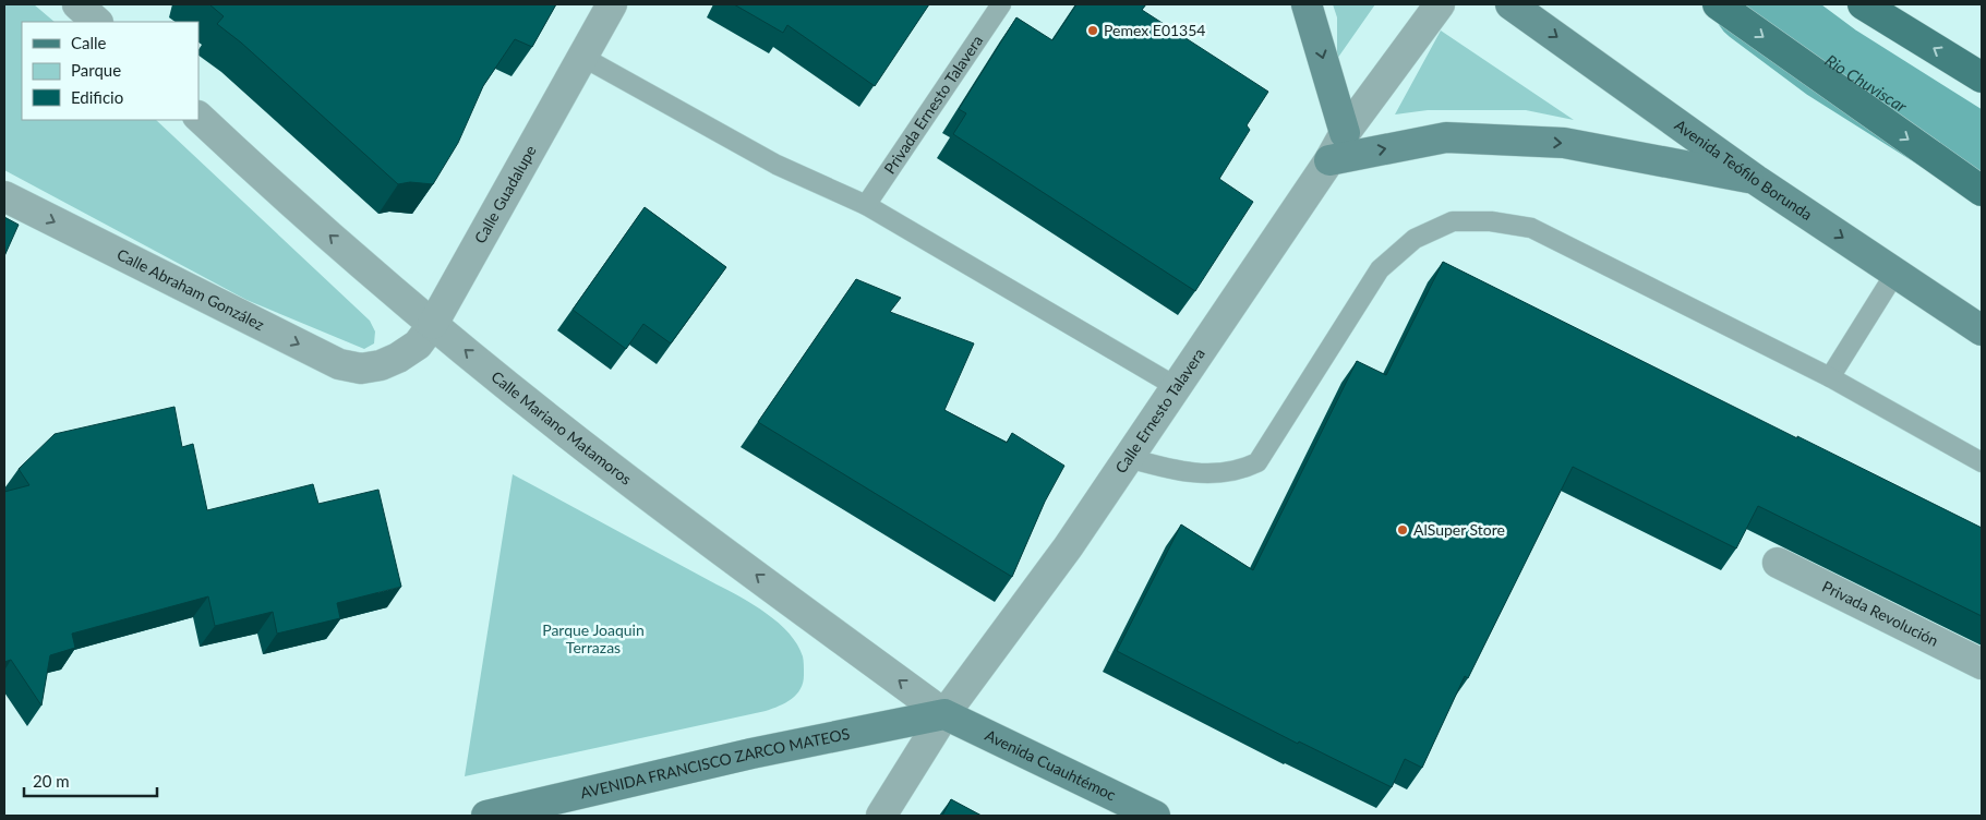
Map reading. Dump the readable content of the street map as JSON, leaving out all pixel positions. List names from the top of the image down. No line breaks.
{"streets":{"main road":["Avenida Teófilo Borunda","AVENIDA FRANCISCO ZARCO MATEOS","Avenida Cuauhtémoc"],"street":["Calle Guadalupe","Calle Abraham González","Calle Ernesto Talavera","Calle Mariano Matamoros","Privada Revolución"],"lane":["Privada Ernesto Talavera"]},"crossings":[["Calle Guadalupe","Calle Abraham González"],["Calle Guadalupe","Calle Mariano Matamoros"],["Calle Ernesto Talavera","Calle Mariano Matamoros"],["Calle Ernesto Talavera","AVENIDA FRANCISCO ZARCO MATEOS"],["Calle Ernesto Talavera","Avenida Cuauhtémoc"],["Calle Mariano Matamoros","AVENIDA FRANCISCO ZARCO MATEOS"],["Calle Mariano Matamoros","Avenida Cuauhtémoc"],["AVENIDA FRANCISCO ZARCO MATEOS","Avenida Cuauhtémoc"]],"one_way":["Calle Abraham González","Calle Mariano Matamoros"],"water":["Rio Chuviscar"],"parks":["Parque Joaquin Terrazas"],"places":["Pemex E01354","AlSuper Store"],"legend":["Calle","Parque","Edificio"],"scale_bar":"20 m"}
